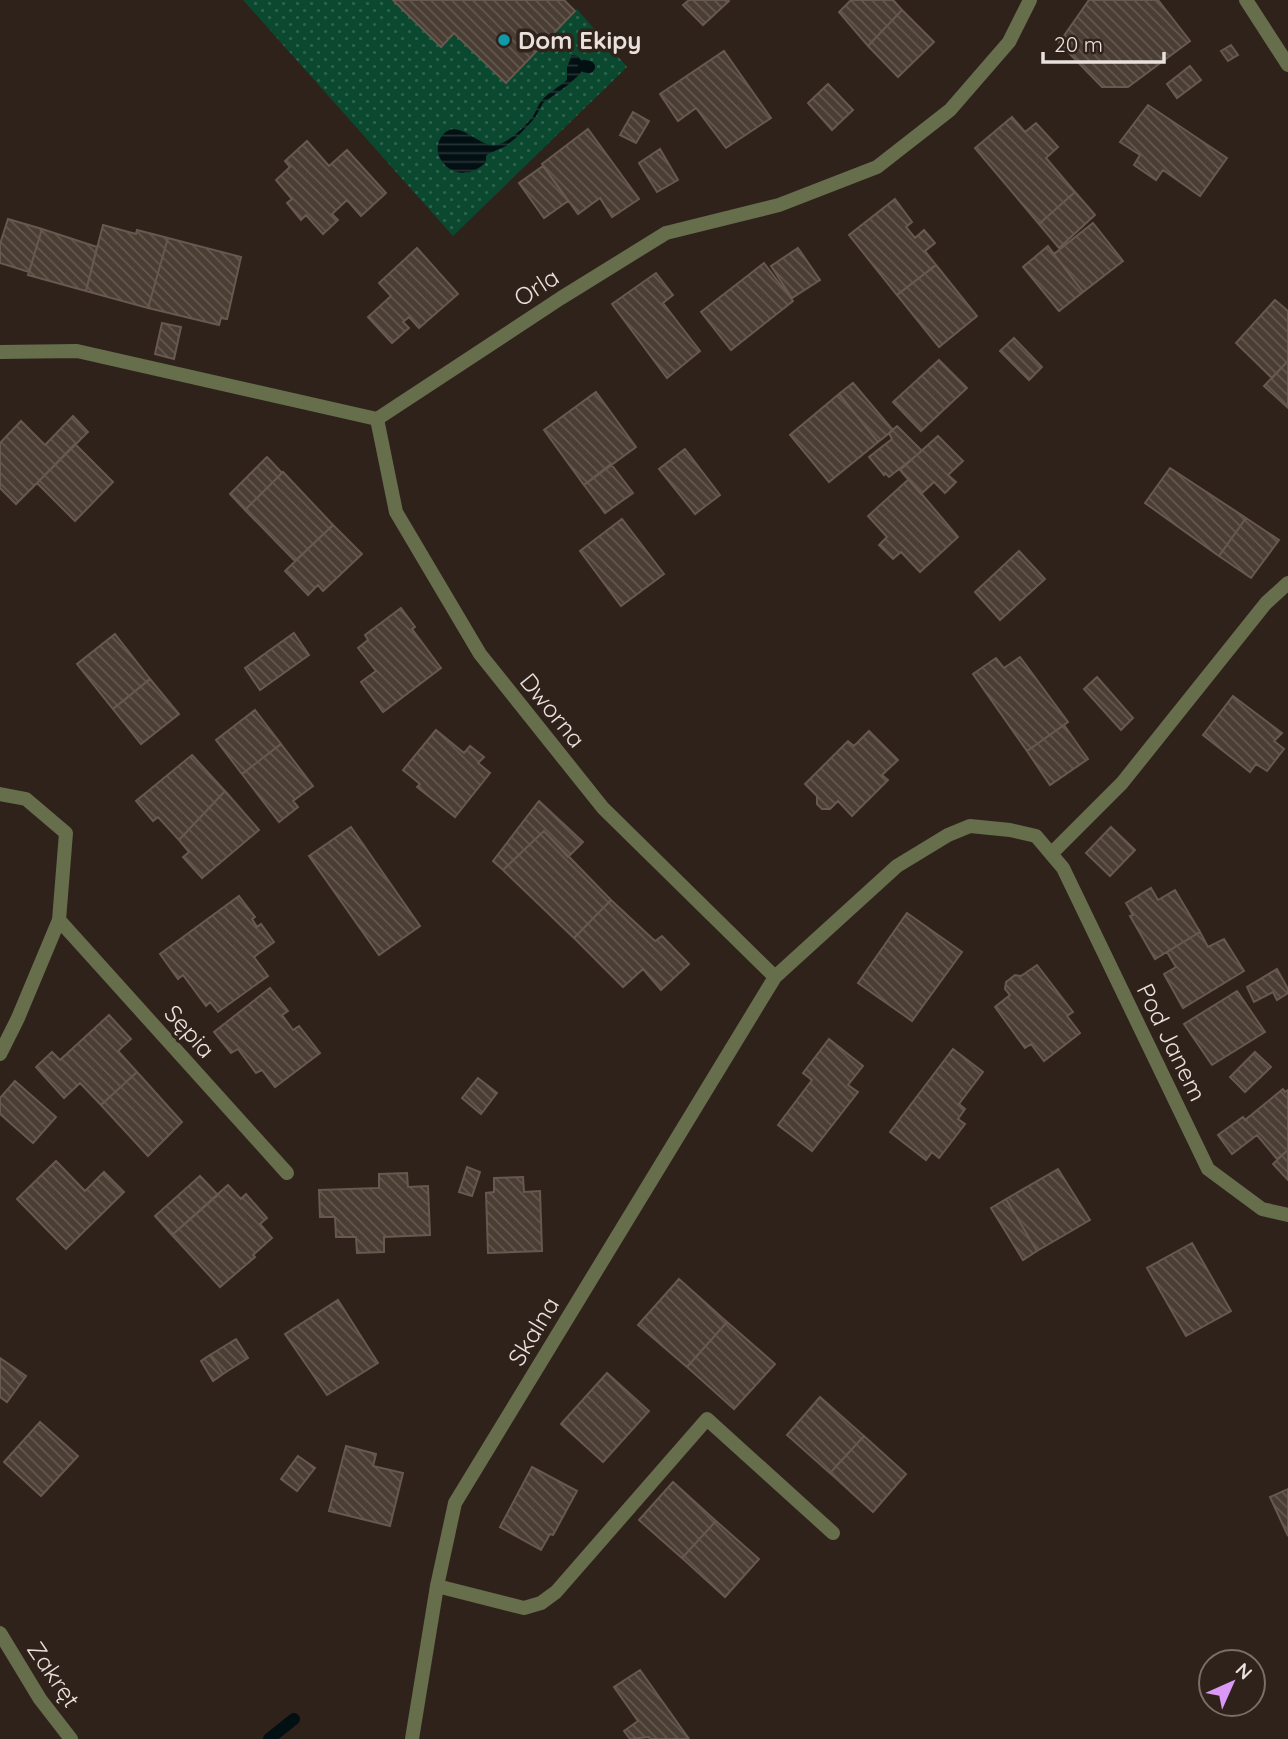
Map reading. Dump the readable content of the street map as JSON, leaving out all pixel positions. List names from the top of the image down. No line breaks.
{"streets":{"street":["Orla","Dworna","Sępia","Pod Janem","Skalna","Zakręt"]},"crossings":[["Orla","Dworna"],["Dworna","Pod Janem"],["Dworna","Skalna"],["Pod Janem","Skalna"]],"places":["Dom Ekipy"],"scale_bar":"20 m","north":"top right"}
